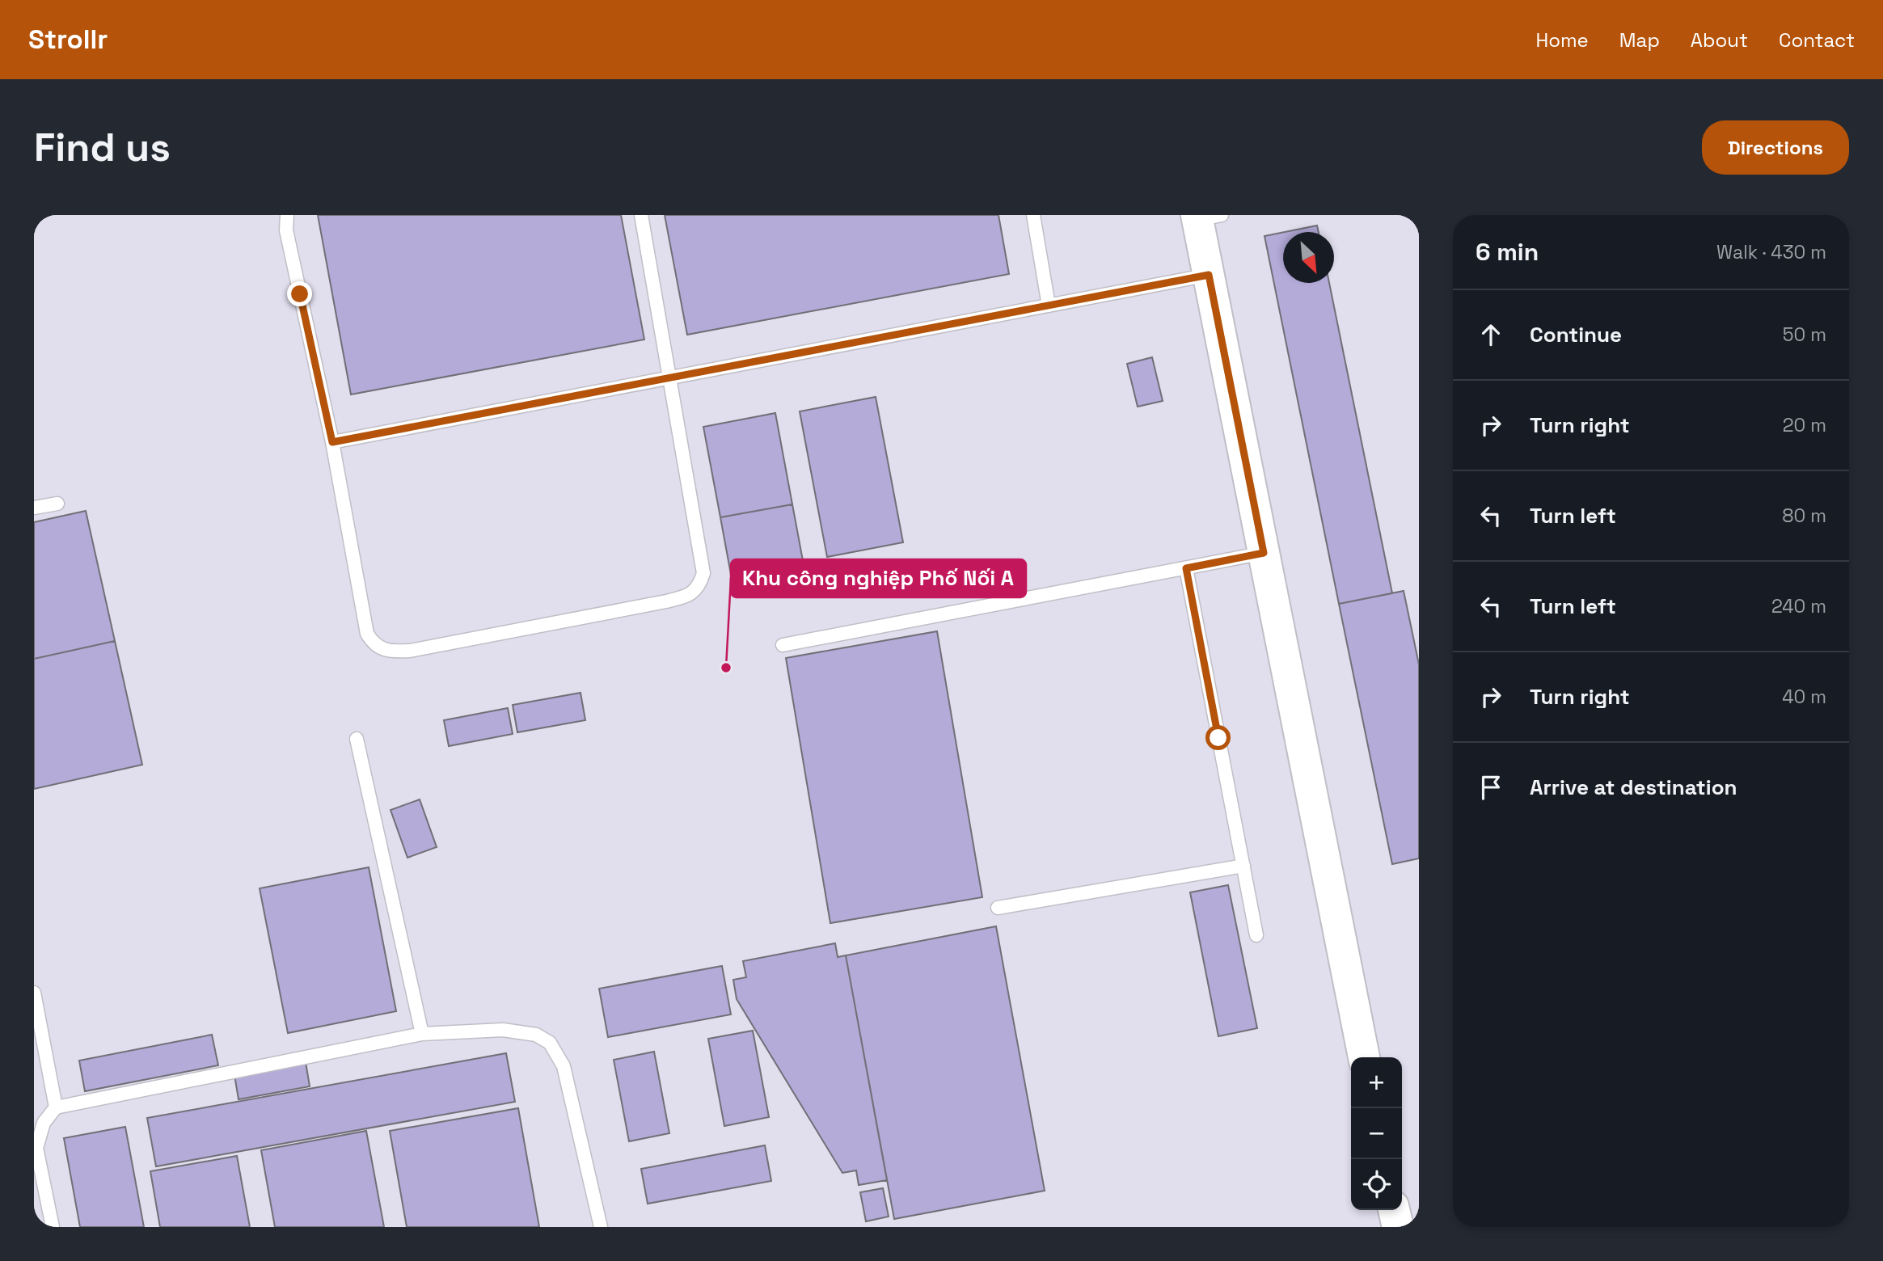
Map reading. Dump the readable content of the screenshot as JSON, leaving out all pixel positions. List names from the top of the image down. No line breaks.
{"places":["Khu công nghiệp Phố Nối A"],"north":"bottom right","page":{"header":"Strollr","nav":["Home","Map","About","Contact"],"buttons":"Directions","title":"Find us","heading":["6 min","Walk · 430 m"],"list":[["Continue","50 m"],["Turn right","20 m"],["Turn left","80 m"],["Turn left","240 m"],["Turn right","40 m"],"Arrive at destination"],"map_buttons":["+","−"]}}
